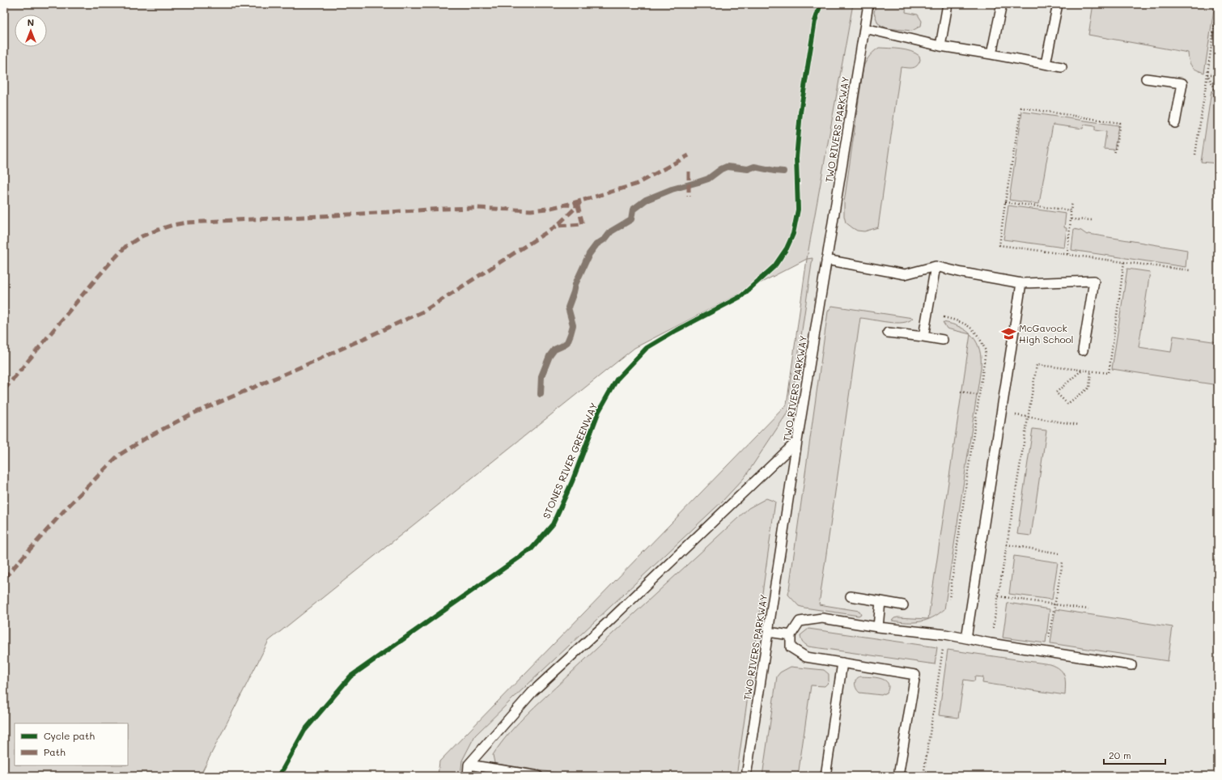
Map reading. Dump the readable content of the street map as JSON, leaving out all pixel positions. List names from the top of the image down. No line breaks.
{"streets":{"lane":["TWO RIVERS PARKWAY"],"cycle path":["STONES RIVER GREENWAY"]},"places":{"school or university":["McGavock High School"]},"legend":["Cycle path","Path"],"scale_bar":"20 m","north":"top"}
